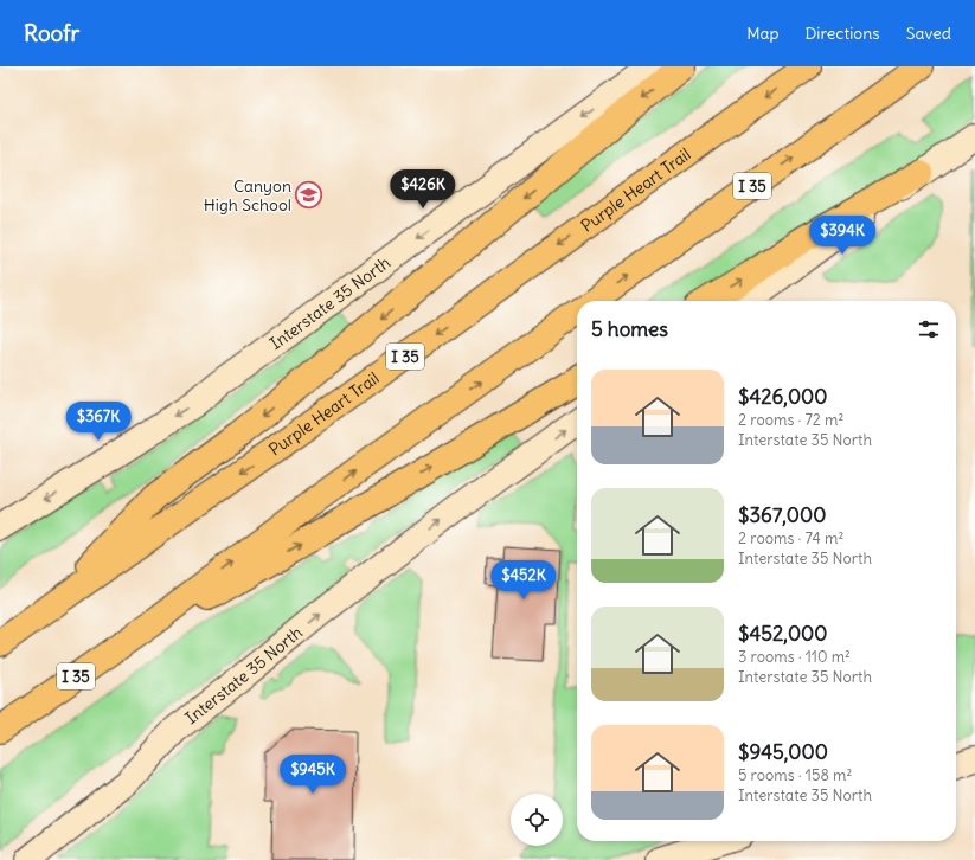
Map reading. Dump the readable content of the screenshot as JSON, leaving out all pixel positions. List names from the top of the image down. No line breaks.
{"streets":{"highway":["I 35","Purple Heart Trail"],"main road":["Interstate 35 North"]},"places":{"school or university":["Canyon High School"]},"page":{"header":"Roofr","nav":["Map","Directions","Saved"],"price":["$426K","$394K","$367K","$452K","$945K"],"heading":"5 homes","list":[{"name":"$426,000","note":"2 rooms · 72 m² · Interstate 35 North"},{"name":"$367,000","note":"2 rooms · 74 m² · Interstate 35 North"},{"name":"$452,000","note":"3 rooms · 110 m² · Interstate 35 North"},{"name":"$945,000","note":"5 rooms · 158 m² · Interstate 35 North"}]}}
